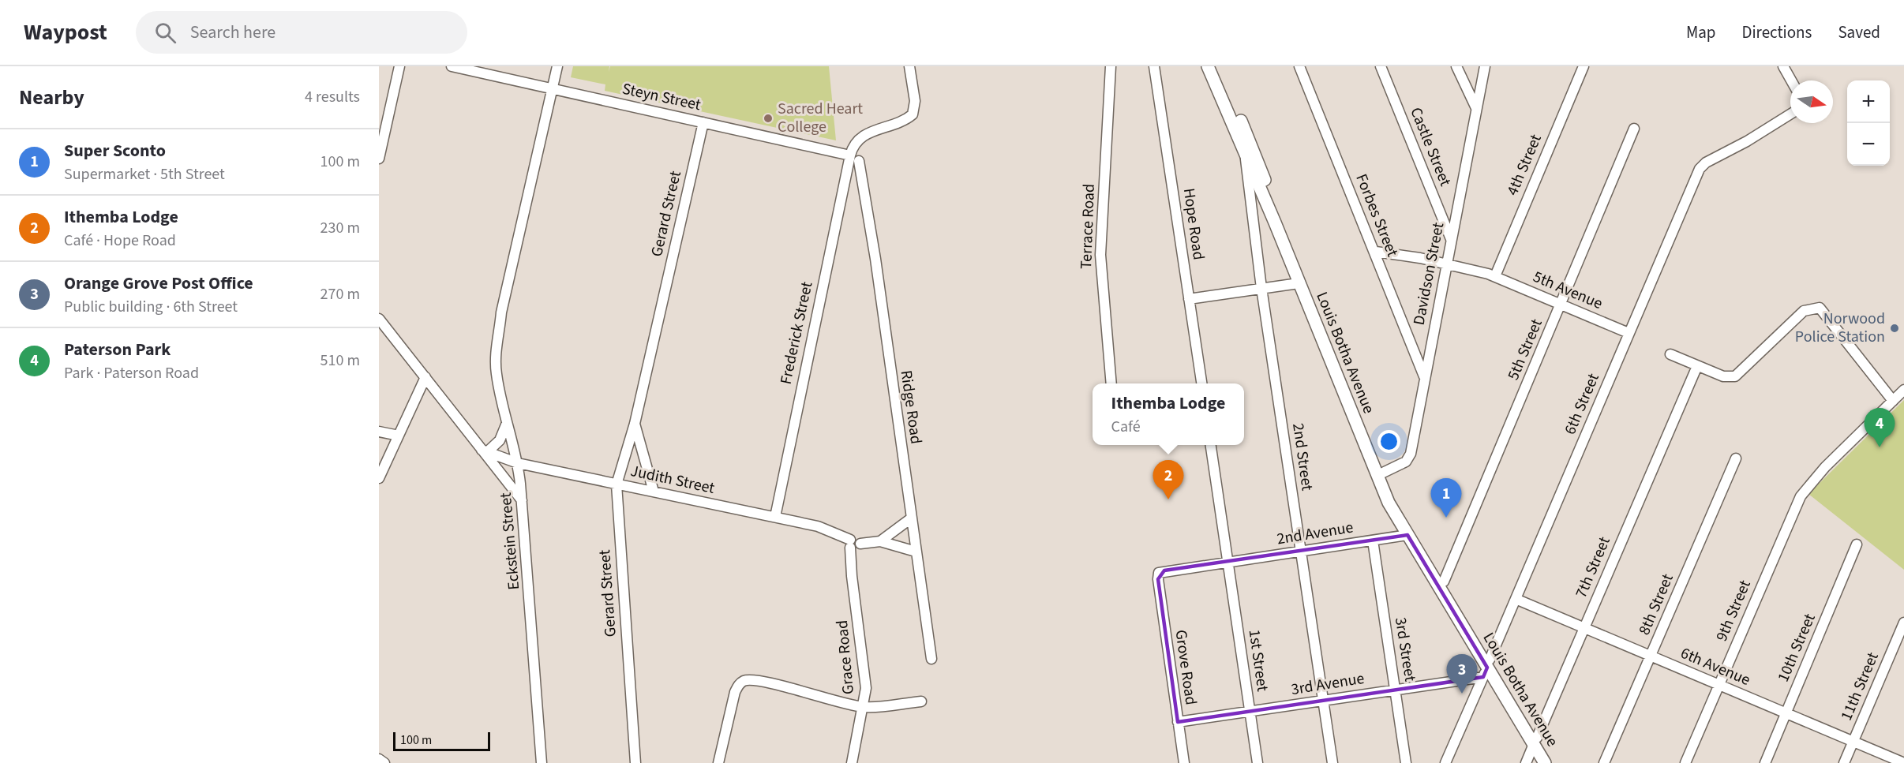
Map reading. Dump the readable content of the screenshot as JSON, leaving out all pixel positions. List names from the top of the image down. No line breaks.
{"streets":{"main road":["Louis Botha Avenue"],"street":["Steyn Street","Castle Street","4th Street","Gerard Street","Forbes Street","Hope Road","Terrace Road","Davidson Street","5th Avenue","Frederick Street","5th Street","6th Street","Ridge Road","2nd Street","Judith Street","2nd Avenue","Eckstein Street","7th Street","8th Street","9th Street","10th Street","3rd Street","Grace Road","1st Street","6th Avenue","Grove Road","3rd Avenue","11th Street"]},"crossings":[["Steyn Street","Gerard Street"],["Steyn Street","Frederick Street"],["Steyn Street","Eckstein Street"],["Castle Street","Davidson Street"],["4th Street","5th Avenue"],["Gerard Street","Judith Street"],["Forbes Street","Davidson Street"],["Forbes Street","5th Avenue"],["Davidson Street","5th Avenue"],["Davidson Street","Louis Botha Avenue"],["5th Avenue","5th Street"],["5th Avenue","6th Street"],["Frederick Street","Judith Street"],["5th Street","Louis Botha Avenue"],["Louis Botha Avenue","6th Street"],["Louis Botha Avenue","2nd Street"],["Louis Botha Avenue","2nd Avenue"],["Louis Botha Avenue","7th Street"],["Louis Botha Avenue","3rd Avenue"],["6th Street","6th Avenue"],["6th Street","3rd Avenue"],["2nd Street","2nd Avenue"],["2nd Street","3rd Avenue"],["Judith Street","Eckstein Street"],["Judith Street","Grace Road"],["2nd Avenue","3rd Street"],["2nd Avenue","1st Street"],["2nd Avenue","Grove Road"],["7th Street","6th Avenue"],["8th Street","6th Avenue"],["9th Street","6th Avenue"],["10th Street","6th Avenue"],["3rd Street","3rd Avenue"],["1st Street","3rd Avenue"],["6th Avenue","11th Street"],["Grove Road","3rd Avenue"]],"places":["Sacred Heart College","Norwood Police Station"],"scale_bar":"100 m","north":"right","page":{"header":"Waypost","search":"Search here","nav":["Map","Directions","Saved"],"heading":["Nearby","4 results"],"map_buttons":["+","−"],"list":[{"mark":"1","name":"Super Sconto","note":"Supermarket · 5th Street","value":"100 m"},{"mark":"2","name":"Ithemba Lodge","note":"Café · Hope Road","value":"230 m"},{"mark":"3","name":"Orange Grove Post Office","note":"Public building · 6th Street","value":"270 m"},{"mark":"4","name":"Paterson Park","note":"Park · Paterson Road","value":"510 m"}],"popup":["Ithemba Lodge","Café"],"pins":["4","2","1","3"],"scale":"100 m"}}
